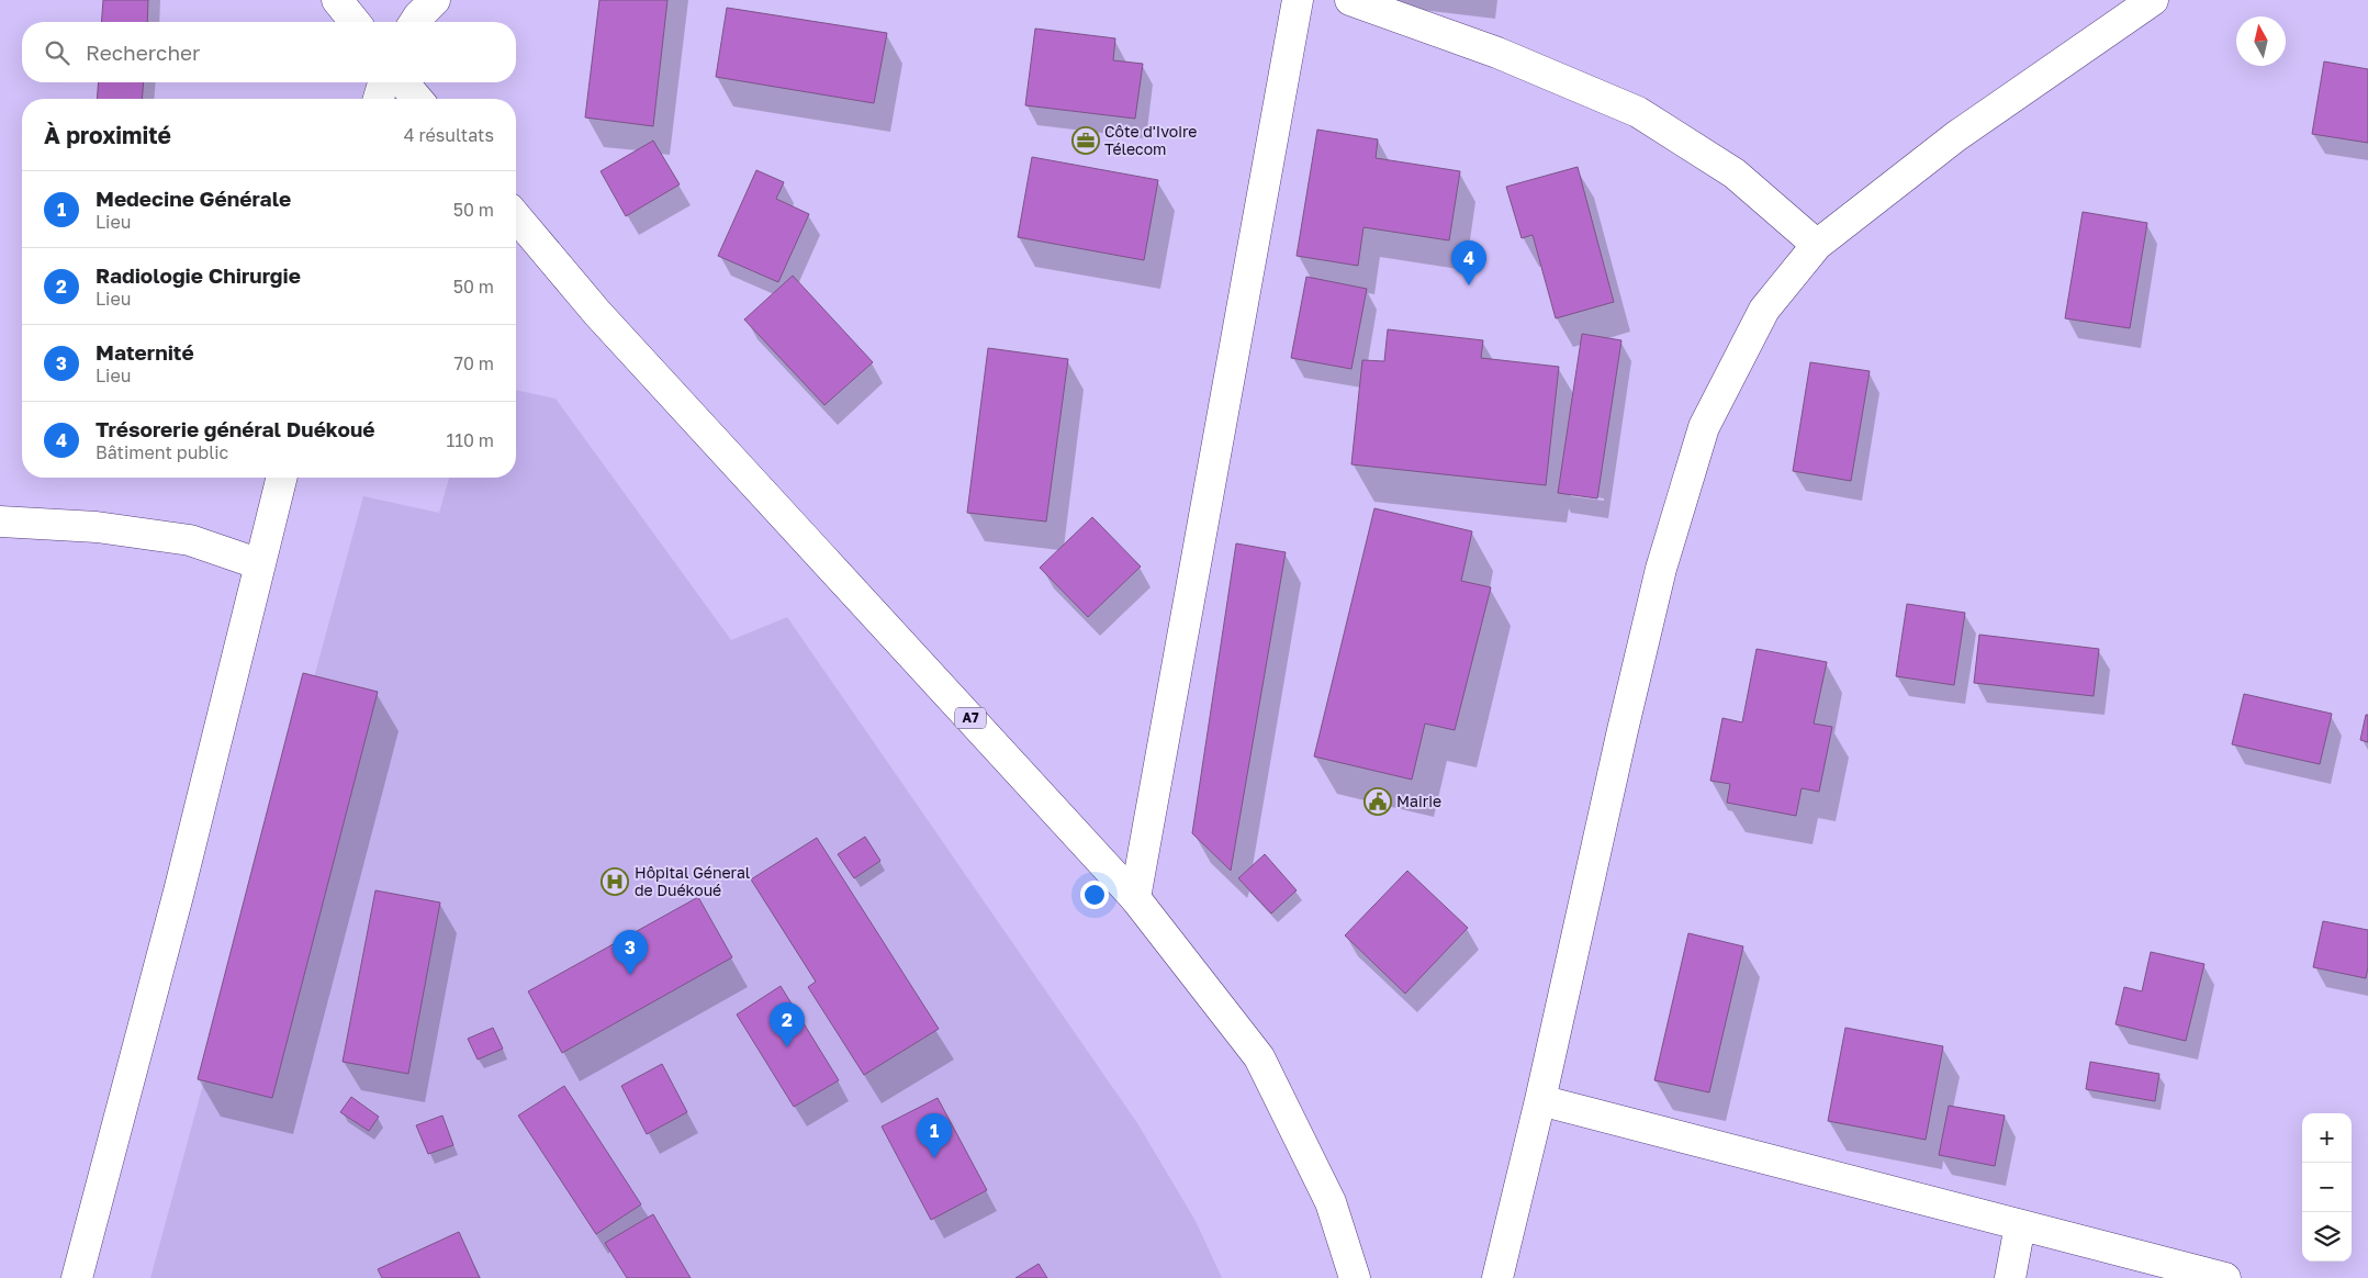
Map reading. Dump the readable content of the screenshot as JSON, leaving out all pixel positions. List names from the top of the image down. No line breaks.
{"streets":{"main road":["A7"]},"places":{"office":["Côte d'Ivoire Télecom"],"public building":["Mairie"],"hospital":["Hôpital Géneral de Duékoué"]},"north":"top","page":{"search":"Rechercher","heading":["À proximité","4 résultats"],"list":[{"mark":"1","name":"Medecine Générale","note":"Lieu","value":"50 m"},{"mark":"2","name":"Radiologie Chirurgie","note":"Lieu","value":"50 m"},{"mark":"3","name":"Maternité","note":"Lieu","value":"70 m"},{"mark":"4","name":"Trésorerie général Duékoué","note":"Bâtiment public","value":"110 m"}],"pins":["4","3","2","1"],"map_buttons":["+","−"]}}
